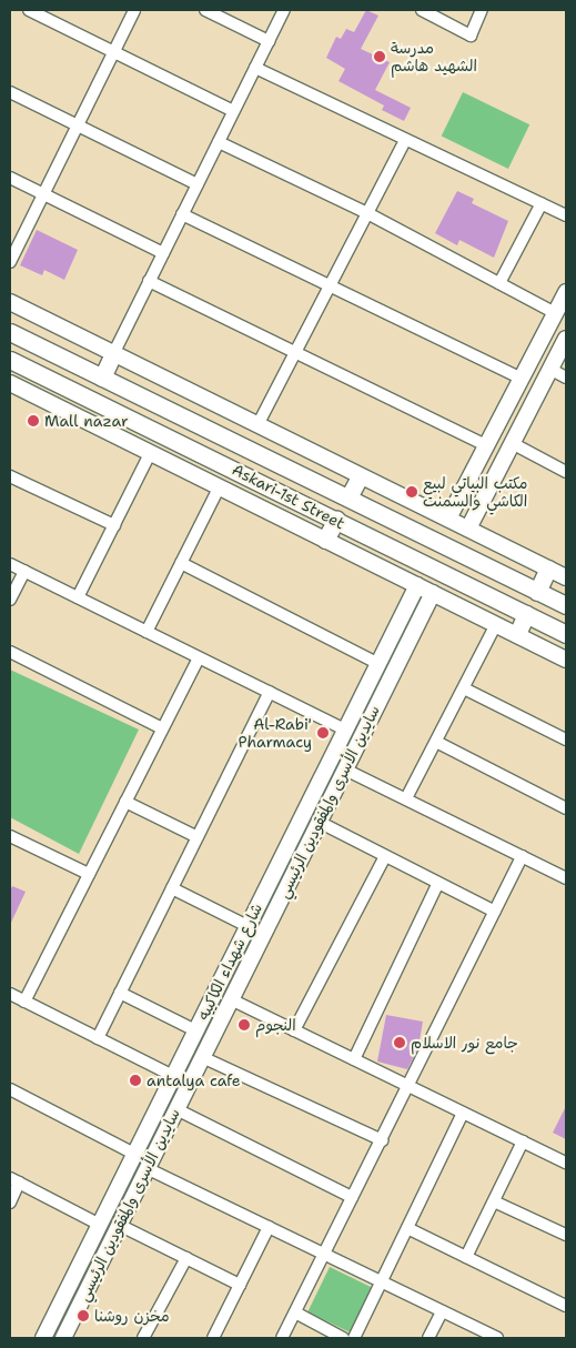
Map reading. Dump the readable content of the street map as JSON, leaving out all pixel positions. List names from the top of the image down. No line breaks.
{"streets":{"main road":["Askari-1st Street","سايدين الأسرى والمفقودين الرئيسي","شارع شهداء الكاكييه"]},"places":["مدرسة الشهيد هاشم","Mall nazar","مكتب البياتي لبيع الكاشي والسمنت","Al-Rabi' Pharmacy","النجوم","جامع نور الاسلام","antalya cafe","مخزن روشنا"]}
